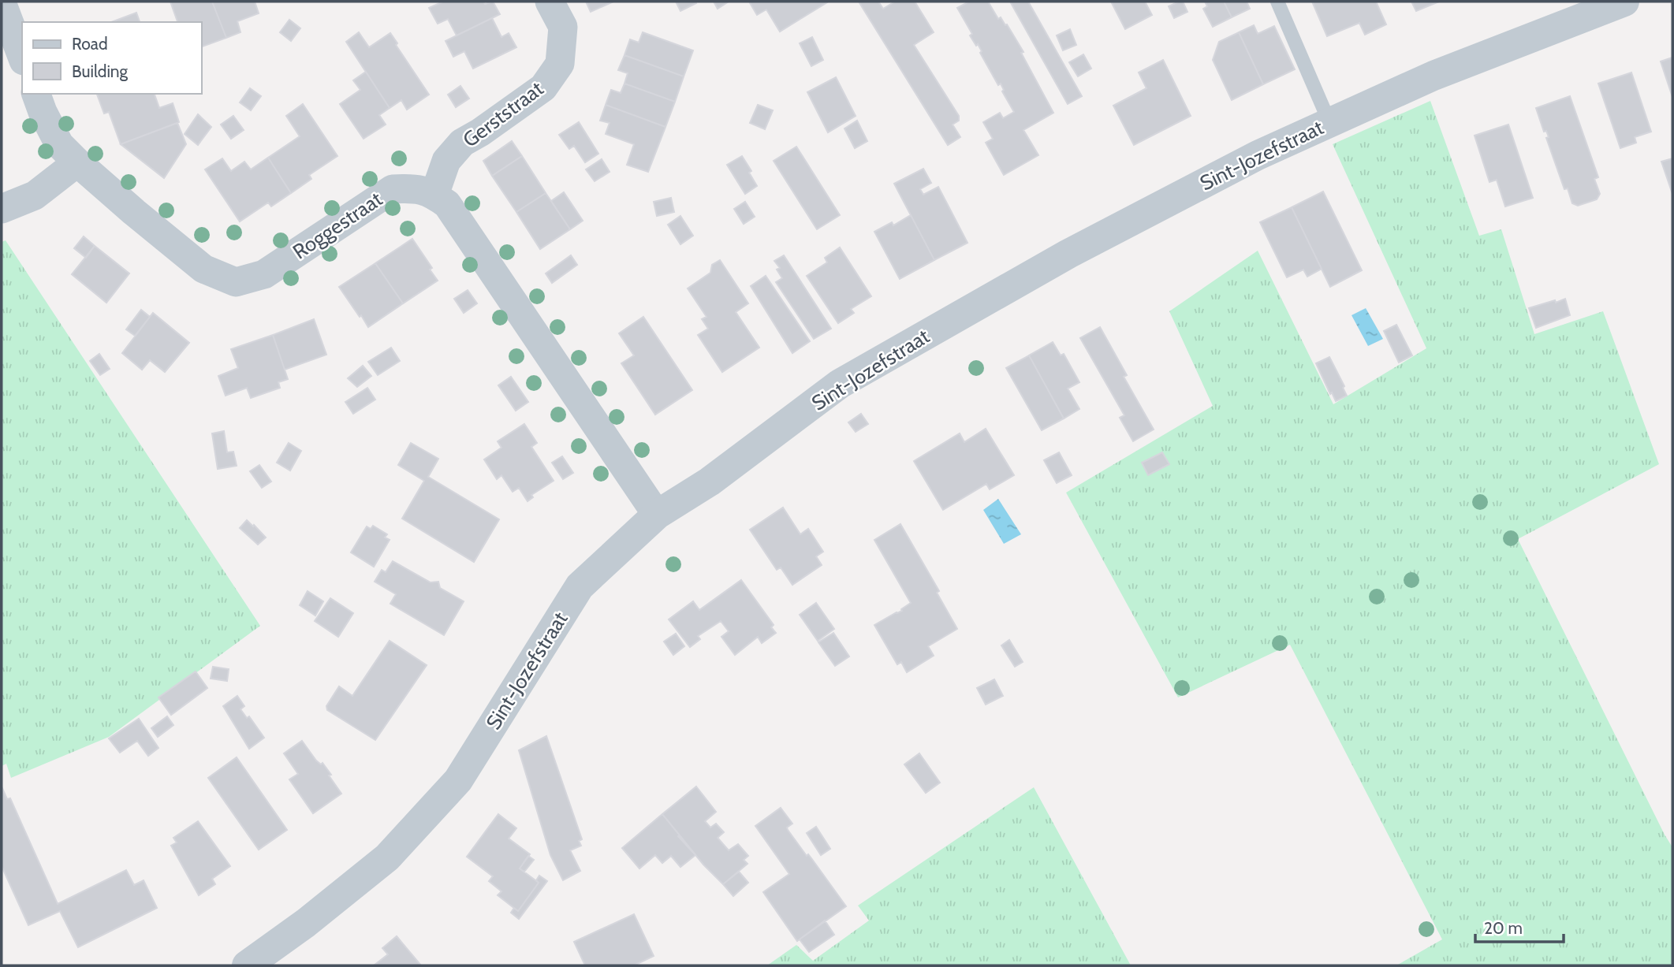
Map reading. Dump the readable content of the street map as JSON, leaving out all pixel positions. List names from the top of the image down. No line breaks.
{"streets":{"street":["Gerststraat","Sint-Jozefstraat","Roggestraat"]},"crossings":[["Gerststraat","Roggestraat"]],"legend":["Road","Building"],"scale_bar":"20 m"}
